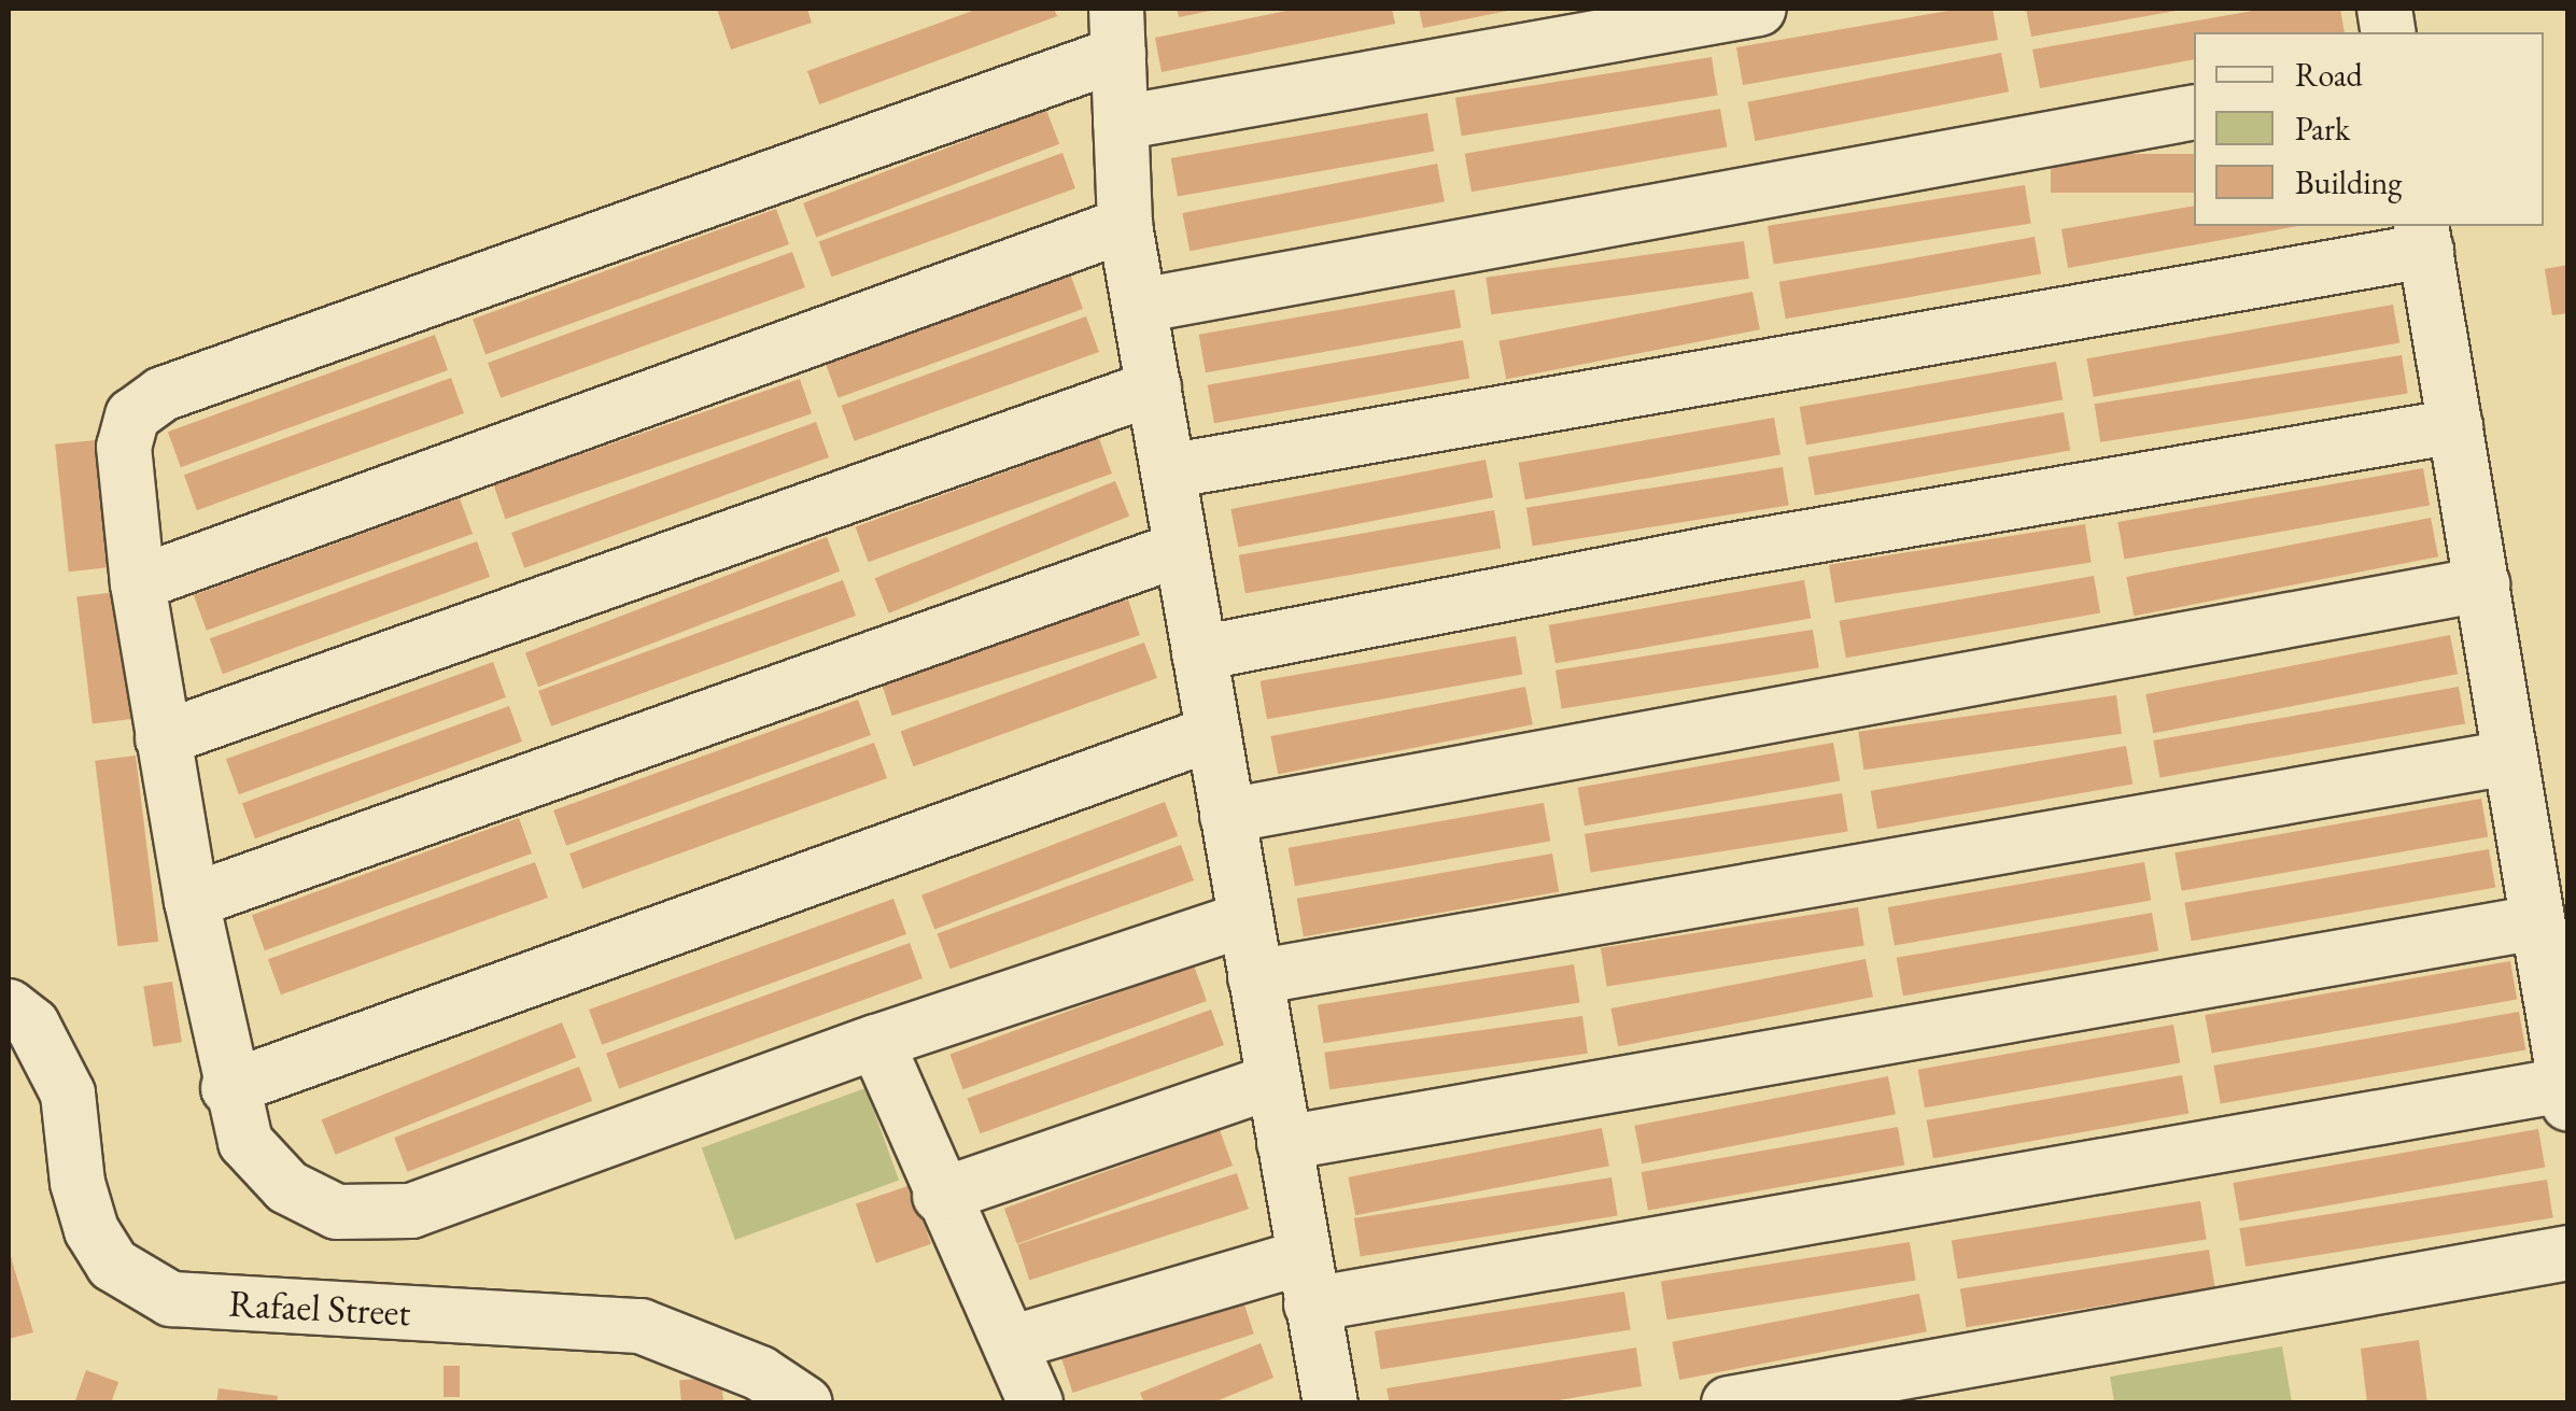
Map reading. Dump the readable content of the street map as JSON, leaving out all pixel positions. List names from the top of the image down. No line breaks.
{"streets":{"street":["Rafael Street"]},"legend":["Road","Park","Building"]}
